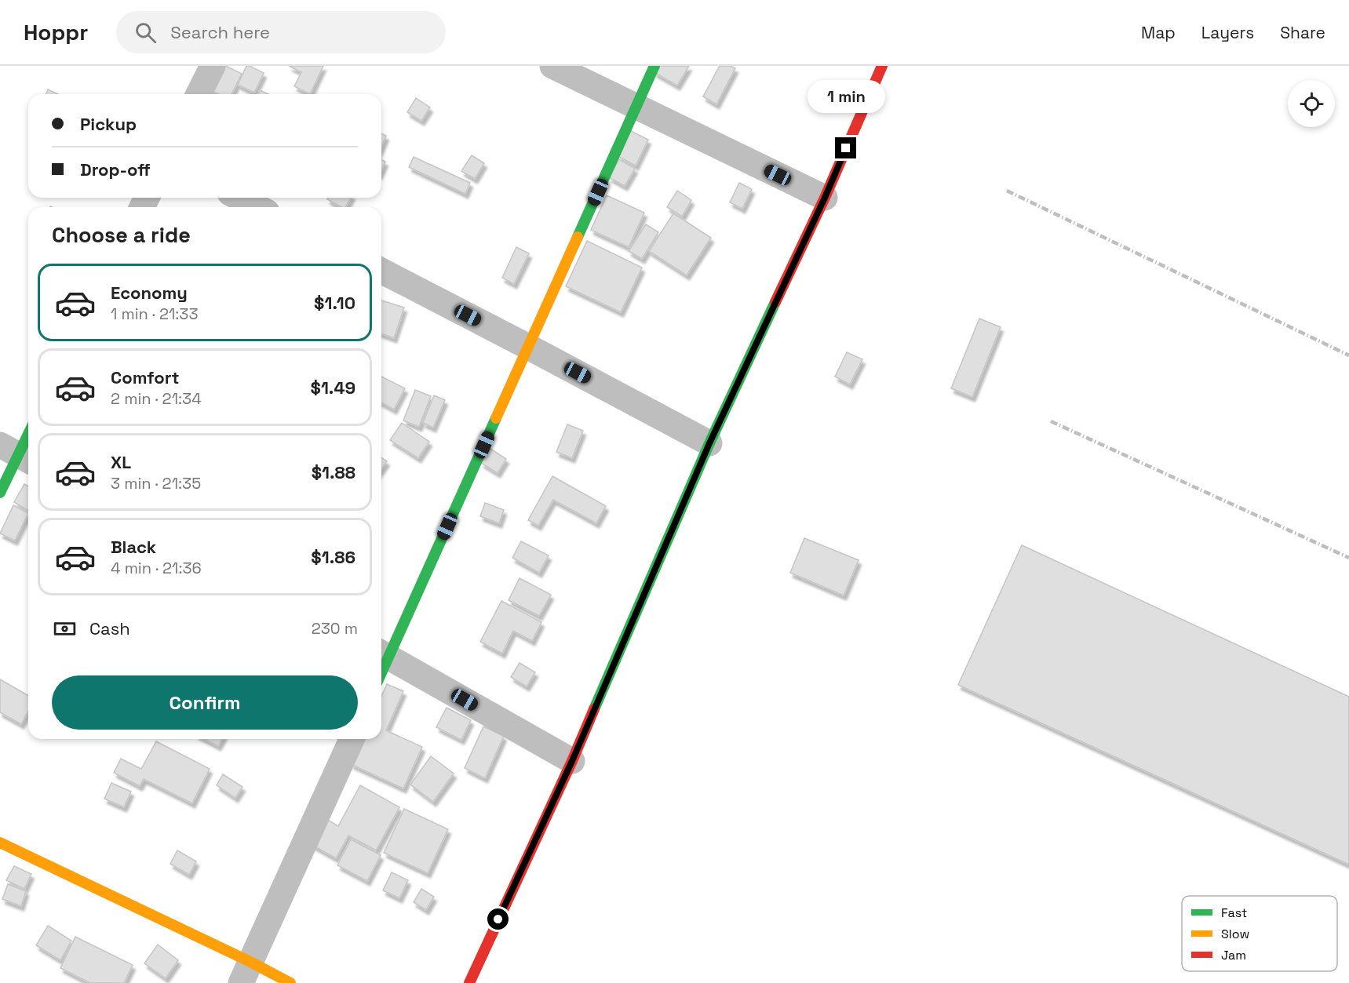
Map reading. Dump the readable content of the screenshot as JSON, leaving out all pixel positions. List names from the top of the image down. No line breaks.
{"legend":["Fast","Slow","Jam"],"page":{"header":"Hoppr","search":"Search here","nav":["Map","Layers","Share"],"bubble":"1 min","banner":["Pickup","Drop-off"],"heading":"Choose a ride","list":[{"name":"Economy","note":"1 min · 21:33","value":"$1.10"},{"name":"Comfort","note":"2 min · 21:34","value":"$1.49"},{"name":"XL","note":"3 min · 21:35","value":"$1.88"},{"name":"Black","note":"4 min · 21:36","value":"$1.86"}],"pay":["Cash","230 m"],"buttons":"Confirm"}}
